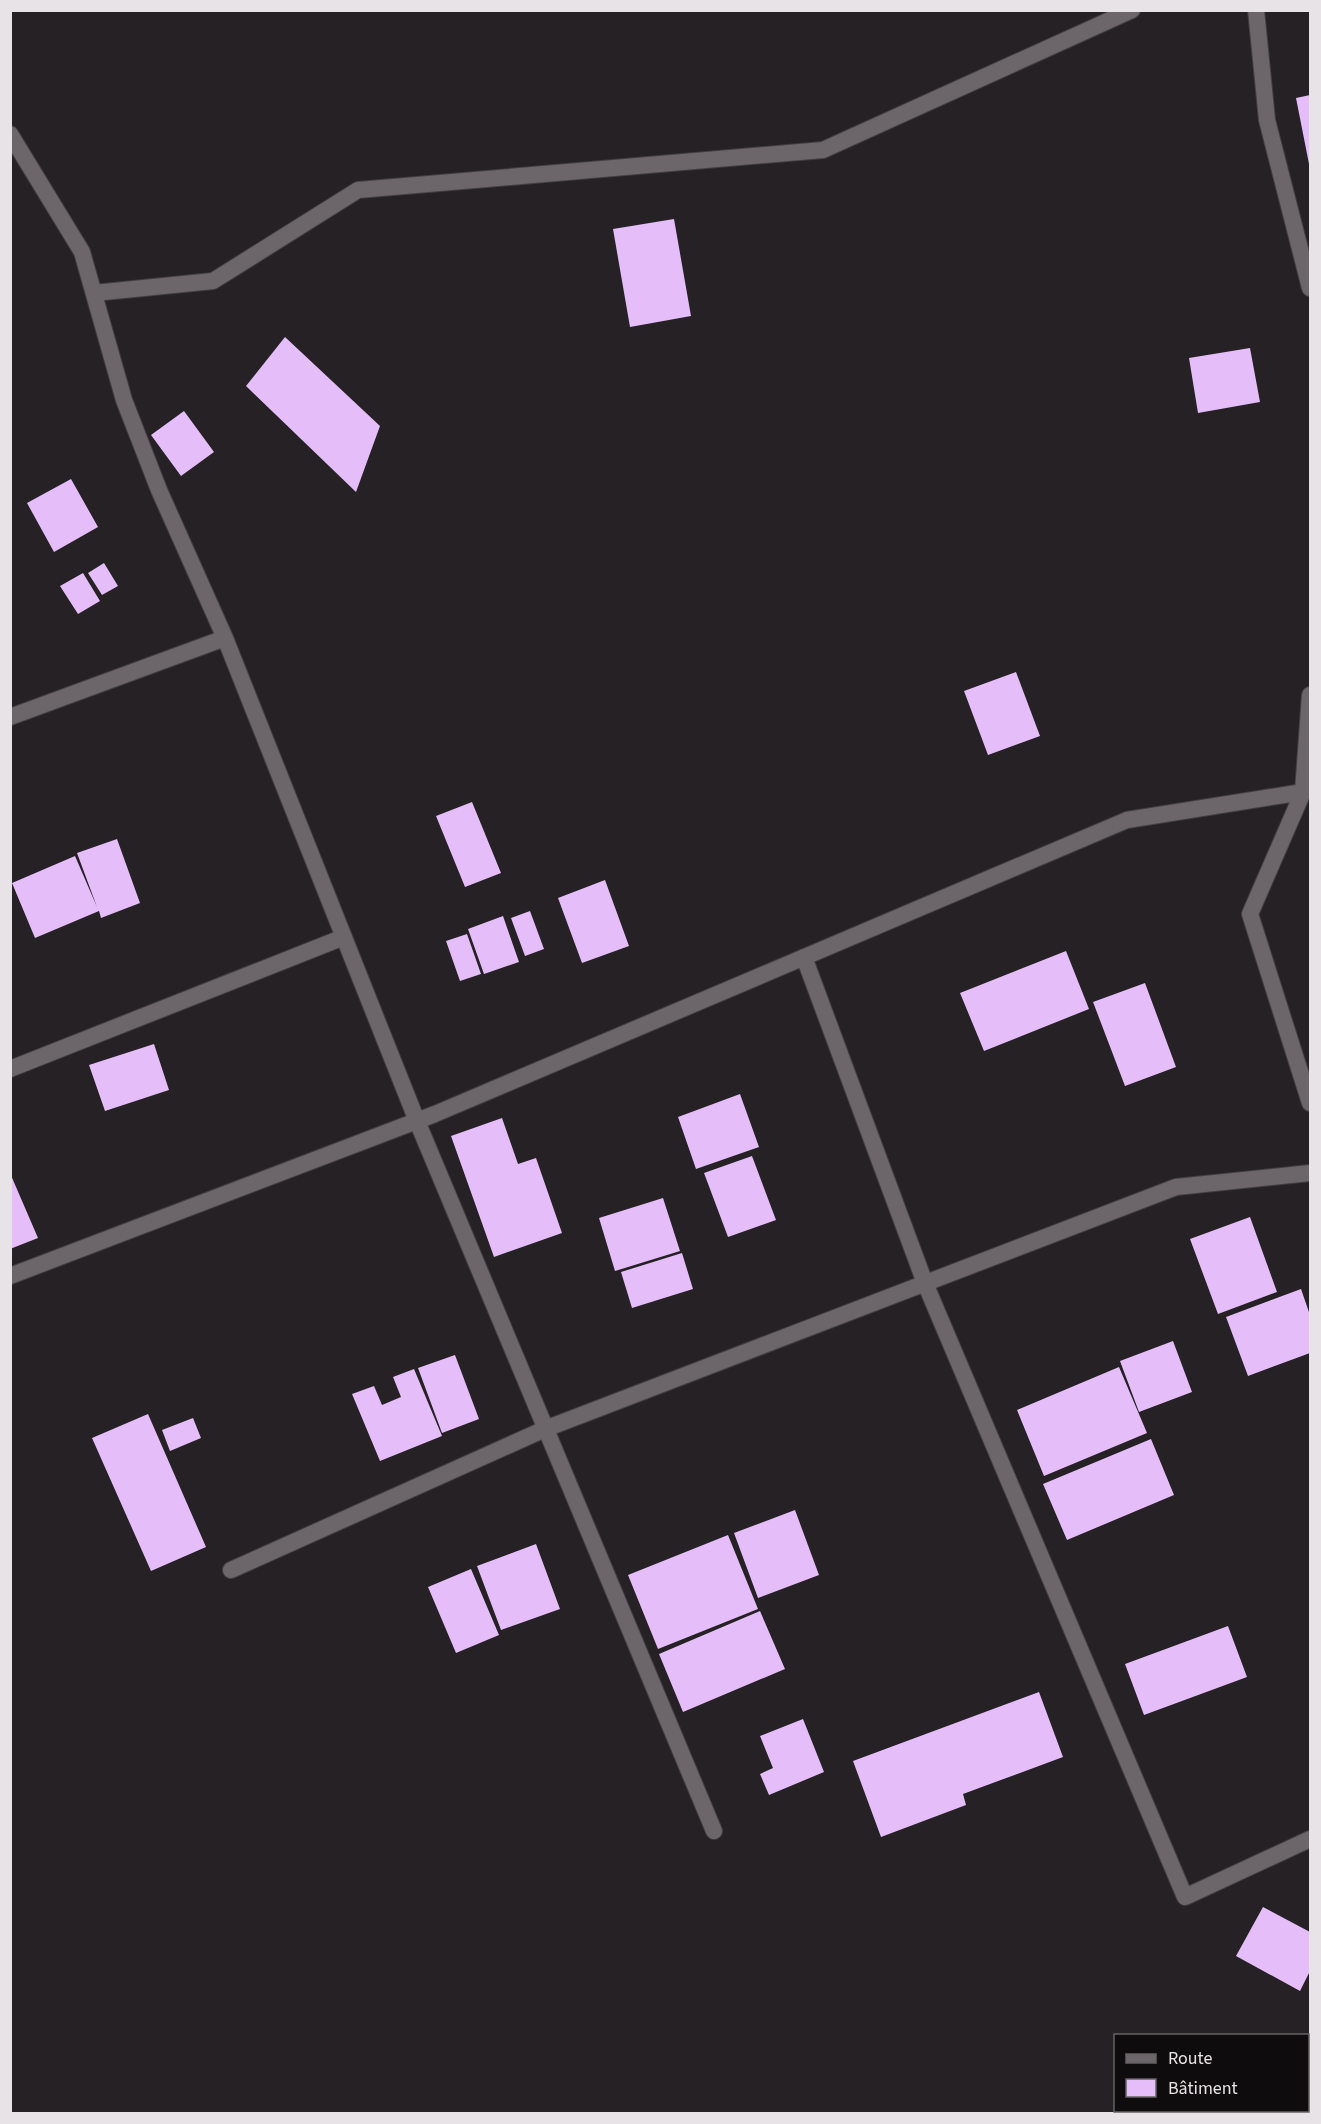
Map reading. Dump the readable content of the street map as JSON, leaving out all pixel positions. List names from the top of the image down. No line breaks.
{"legend":["Route","Bâtiment"]}
